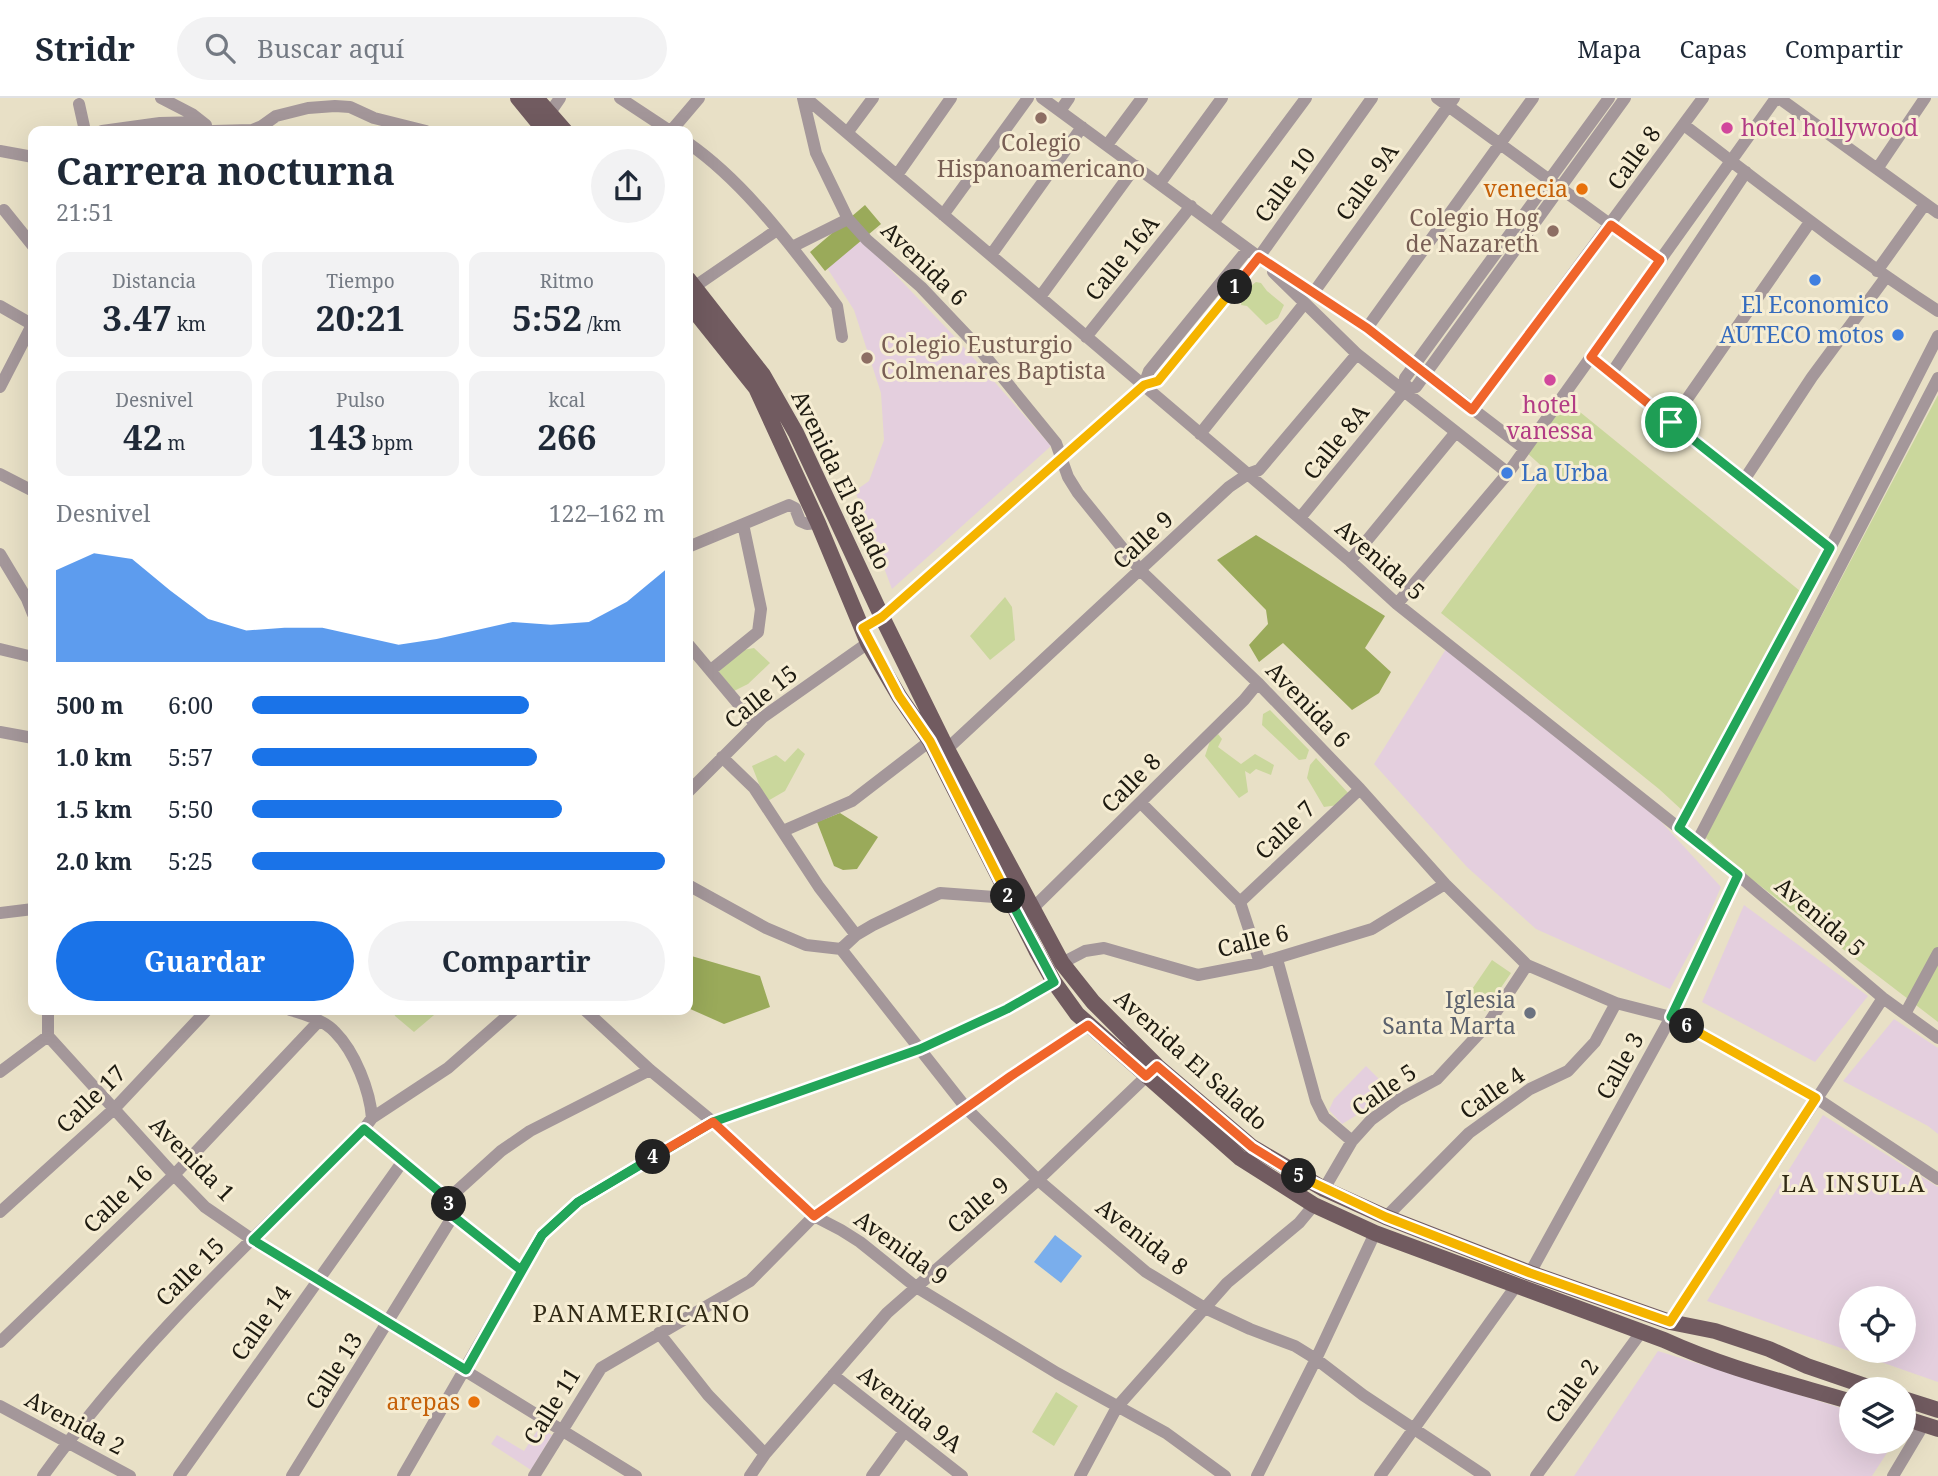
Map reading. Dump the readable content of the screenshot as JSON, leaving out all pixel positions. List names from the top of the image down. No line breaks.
{"streets":{"main road":["Avenida El Salado"],"street":["Calle 8","Calle 9A","Calle 10","Calle 16A","Avenida 6","Calle 8A","Calle 9","Avenida 5","Calle 15","Calle 7","Calle 6","Calle 3","Calle 5","Calle 4","Calle 17","Avenida 1","Calle 16","Avenida 8","Avenida 9","Calle 14","Calle 13","Calle 2","Calle 11","Avenida 9A","Avenida 2"]},"crossings":[["Calle 8","Avenida 6"],["Calle 8","Avenida El Salado"],["Calle 10","Avenida 6"],["Calle 10","Avenida El Salado"],["Calle 10","Avenida 5"],["Calle 10","Calle 15"],["Calle 16A","Avenida 5"],["Avenida 6","Calle 9"],["Avenida 6","Avenida 5"],["Avenida 6","Calle 7"],["Avenida 6","Calle 6"],["Avenida 6","Calle 3"],["Avenida 6","Calle 5"],["Avenida 6","Calle 4"],["Calle 8A","Avenida 5"],["Avenida El Salado","Calle 9"],["Avenida El Salado","Calle 15"],["Avenida El Salado","Calle 6"],["Avenida El Salado","Calle 3"],["Avenida El Salado","Calle 5"],["Avenida El Salado","Calle 4"],["Avenida El Salado","Calle 2"],["Avenida El Salado","Calle 11"],["Calle 9","Avenida 5"],["Calle 9","Avenida 8"],["Calle 9","Avenida 9"],["Calle 9","Avenida 9A"],["Avenida 5","Calle 3"],["Calle 15","Avenida 1"],["Calle 15","Avenida 2"],["Calle 17","Avenida 1"],["Avenida 1","Calle 16"],["Avenida 1","Calle 14"],["Avenida 1","Calle 13"],["Avenida 1","Calle 11"],["Avenida 8","Calle 11"],["Avenida 9","Calle 11"]],"districts":["LA INSULA","PANAMERICANO"],"places":["Colegio Hispanoamericano","hotel hollywood","venecia","Colegio Hog de Nazareth","El Economico","AUTECO motos","Colegio Eusturgio Colmenares Baptista","hotel vanessa","La Urba","Iglesia Santa Marta","arepas"],"page":{"header":"Stridr","search":"Buscar aquí","nav":["Mapa","Capas","Compartir"],"heading":["Carrera nocturna","21:51"],"stats":[["Distancia","3.47 km"],["Tiempo","20:21"],["Ritmo","5:52 /km"],["Desnivel","42 m"],["Pulso","143 bpm"],["kcal","266"]],"pins":["1","2","6","4","5","3"],"chart":["Desnivel","122–162 m"],"list":[{"name":"500 m","note":"6:00"},{"name":"1.0 km","note":"5:57"},{"name":"1.5 km","note":"5:50"},{"name":"2.0 km","note":"5:25"}],"buttons":["Guardar","Compartir"]}}
